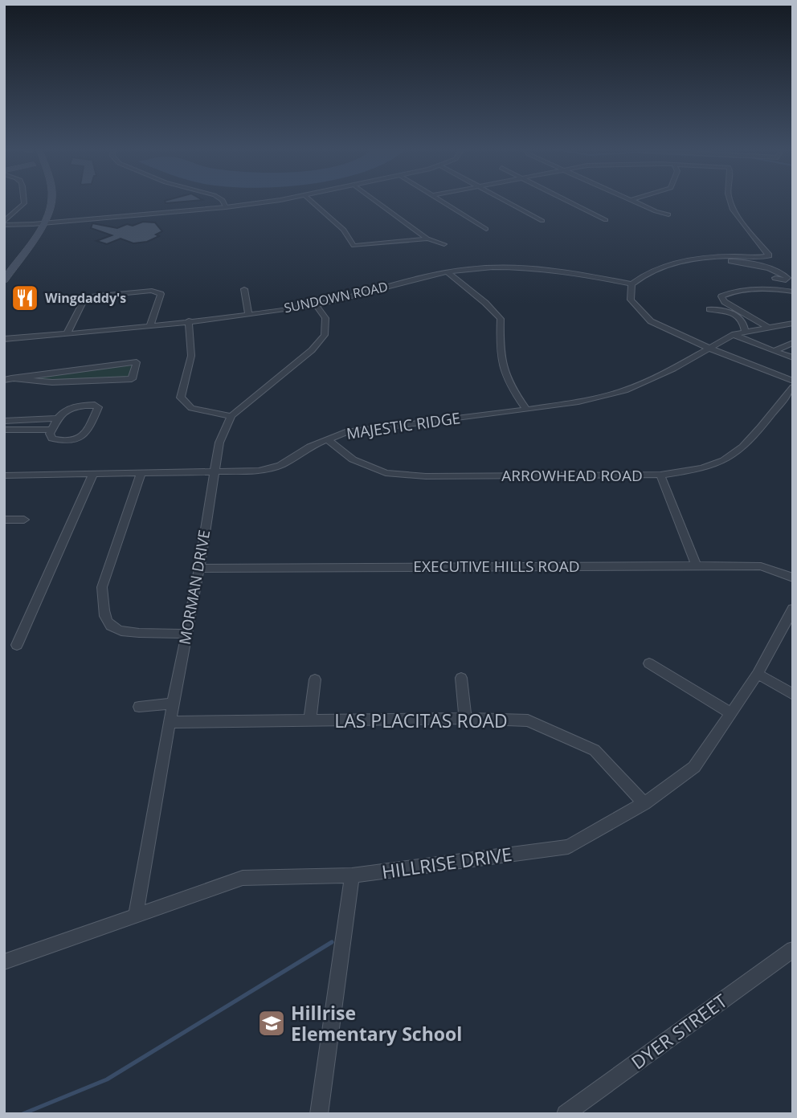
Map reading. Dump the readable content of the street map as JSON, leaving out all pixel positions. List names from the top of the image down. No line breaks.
{"streets":{"street":["SUNDOWN ROAD","MAJESTIC RIDGE","ARROWHEAD ROAD","EXECUTIVE HILLS ROAD","MORMAN DRIVE","LAS PLACITAS ROAD","HILLRISE DRIVE","DYER STREET"]},"crossings":[["SUNDOWN ROAD","MORMAN DRIVE"],["MAJESTIC RIDGE","ARROWHEAD ROAD"],["MAJESTIC RIDGE","MORMAN DRIVE"],["EXECUTIVE HILLS ROAD","MORMAN DRIVE"],["MORMAN DRIVE","LAS PLACITAS ROAD"],["MORMAN DRIVE","HILLRISE DRIVE"],["LAS PLACITAS ROAD","HILLRISE DRIVE"]],"places":{"restaurant":["Wingdaddy's"],"school or university":["Hillrise Elementary School"]}}
